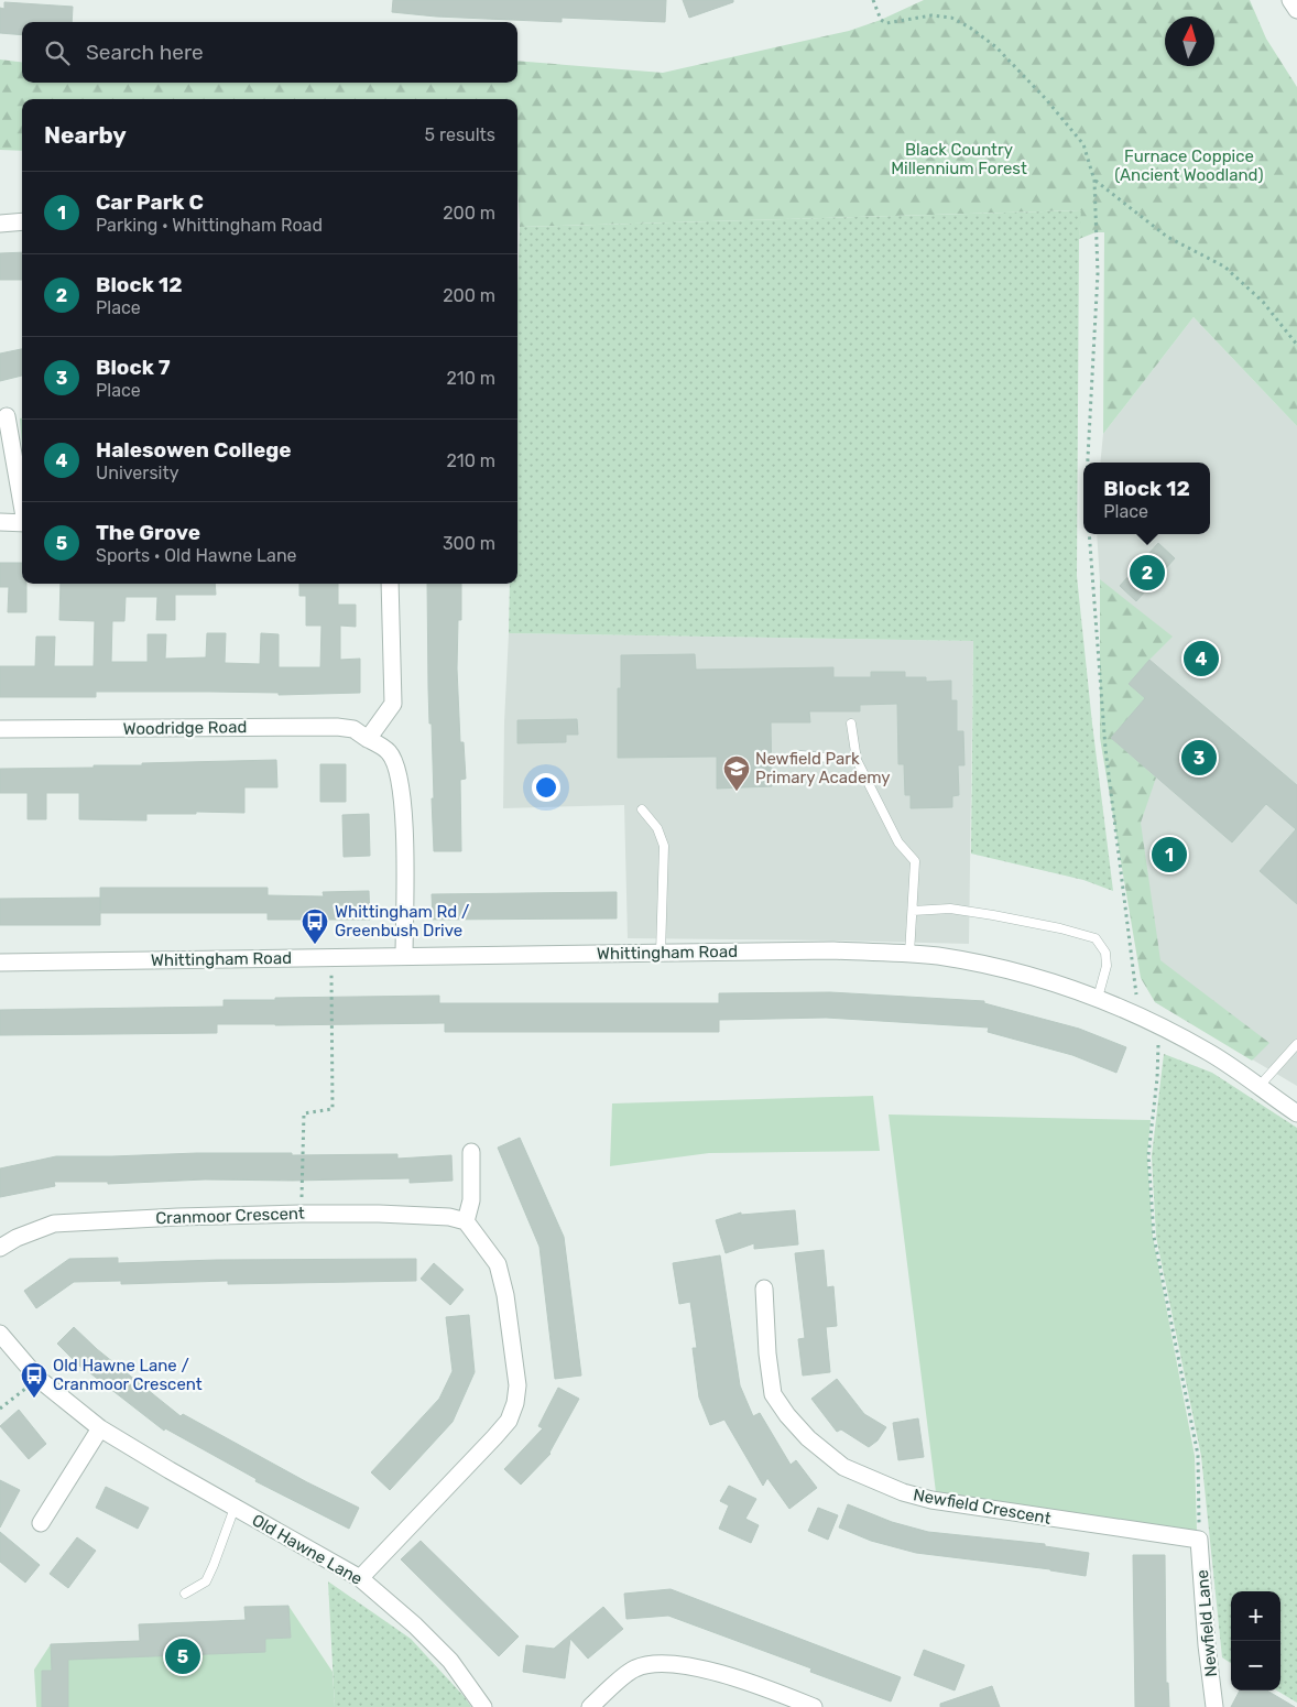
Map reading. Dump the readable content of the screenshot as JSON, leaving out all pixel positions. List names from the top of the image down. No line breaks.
{"streets":{"street":["Woodridge Road","Whittingham Road","Cranmoor Crescent","Newfield Crescent","Old Hawne Lane","Newfield Lane"]},"crossings":[["Woodridge Road","Whittingham Road"],["Newfield Crescent","Newfield Lane"]],"parks":["Black Country Millennium Forest","Furnace Coppice (Ancient Woodland)"],"places":{"school or university":["Newfield Park Primary Academy"],"bus stop":["Whittingham Rd / Greenbush Drive","Old Hawne Lane / Cranmoor Crescent"]},"north":"top","page":{"search":"Search here","heading":["Nearby","5 results"],"list":[{"mark":"1","name":"Car Park C","note":"Parking · Whittingham Road","value":"200 m"},{"mark":"2","name":"Block 12","note":"Place","value":"200 m"},{"mark":"3","name":"Block 7","note":"Place","value":"210 m"},{"mark":"4","name":"Halesowen College","note":"University","value":"210 m"},{"mark":"5","name":"The Grove","note":"Sports · Old Hawne Lane","value":"300 m"}],"popup":["Block 12","Place"],"pins":["2","4","3","1","5"],"map_buttons":["+","−"]}}
